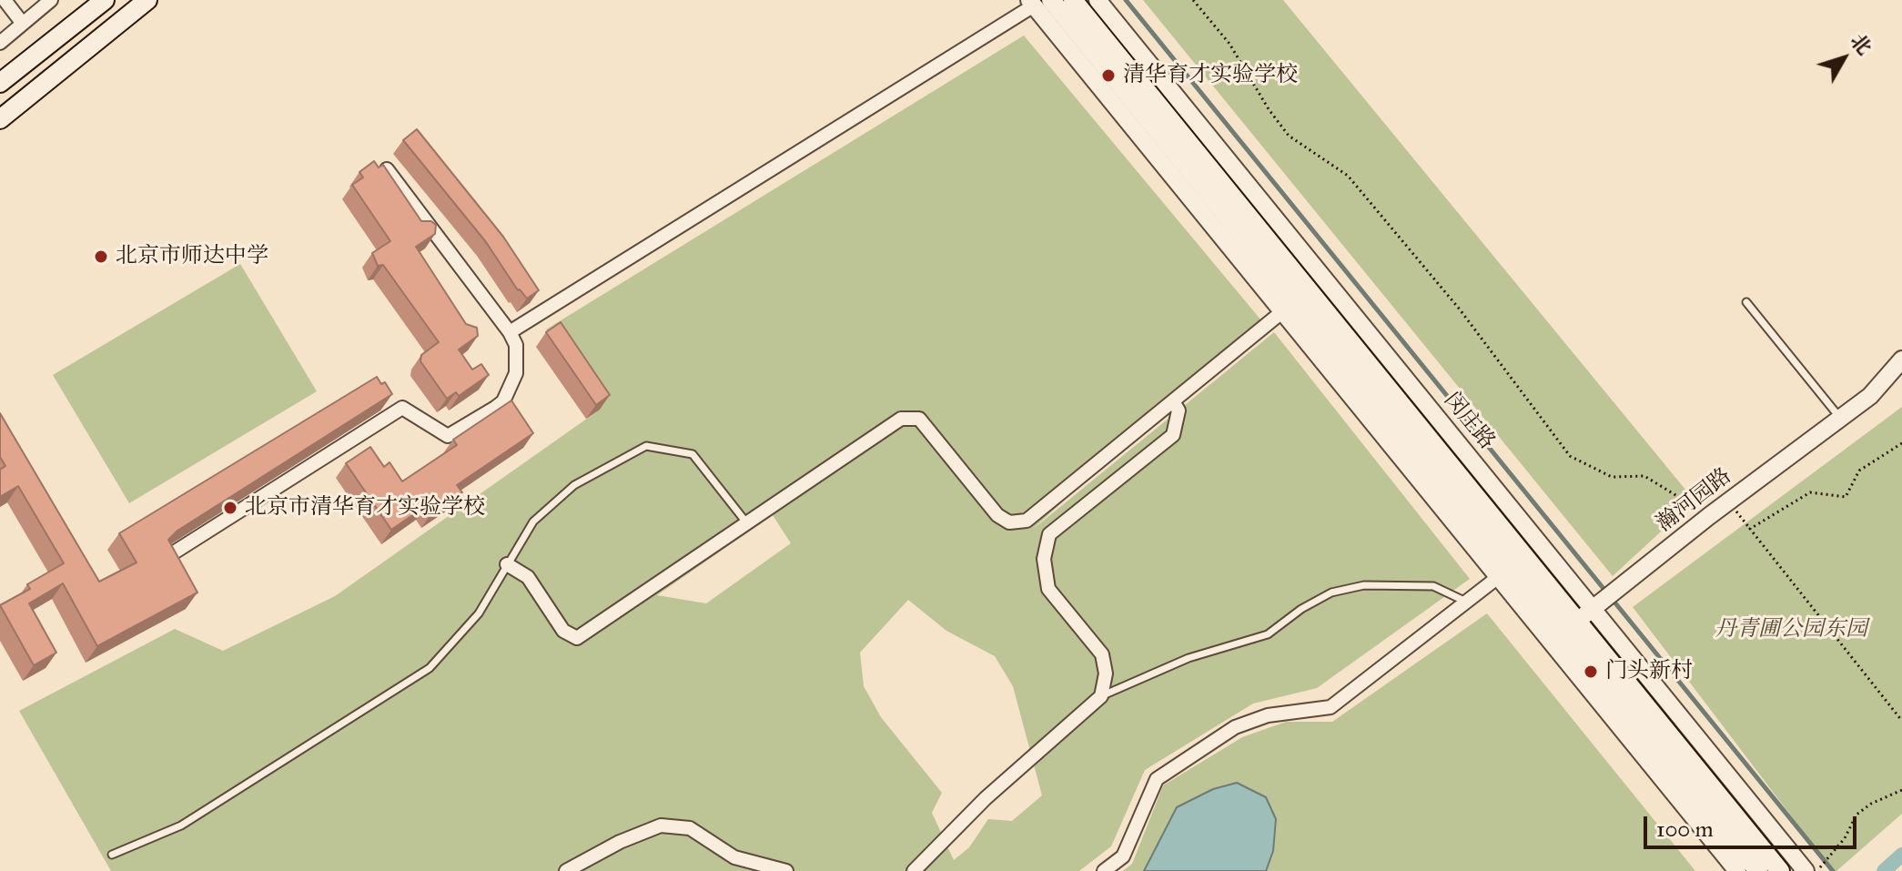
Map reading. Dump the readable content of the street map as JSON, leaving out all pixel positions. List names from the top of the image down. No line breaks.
{"streets":{"main road":["闵庄路"],"street":["瀚河园路"]},"crossings":[["闵庄路","瀚河园路"]],"parks":["丹青圃公园东园"],"places":["清华育才实验学校","北京市师达中学","北京市清华育才实验学校","门头新村"],"scale_bar":"100 m","north":"top right"}
